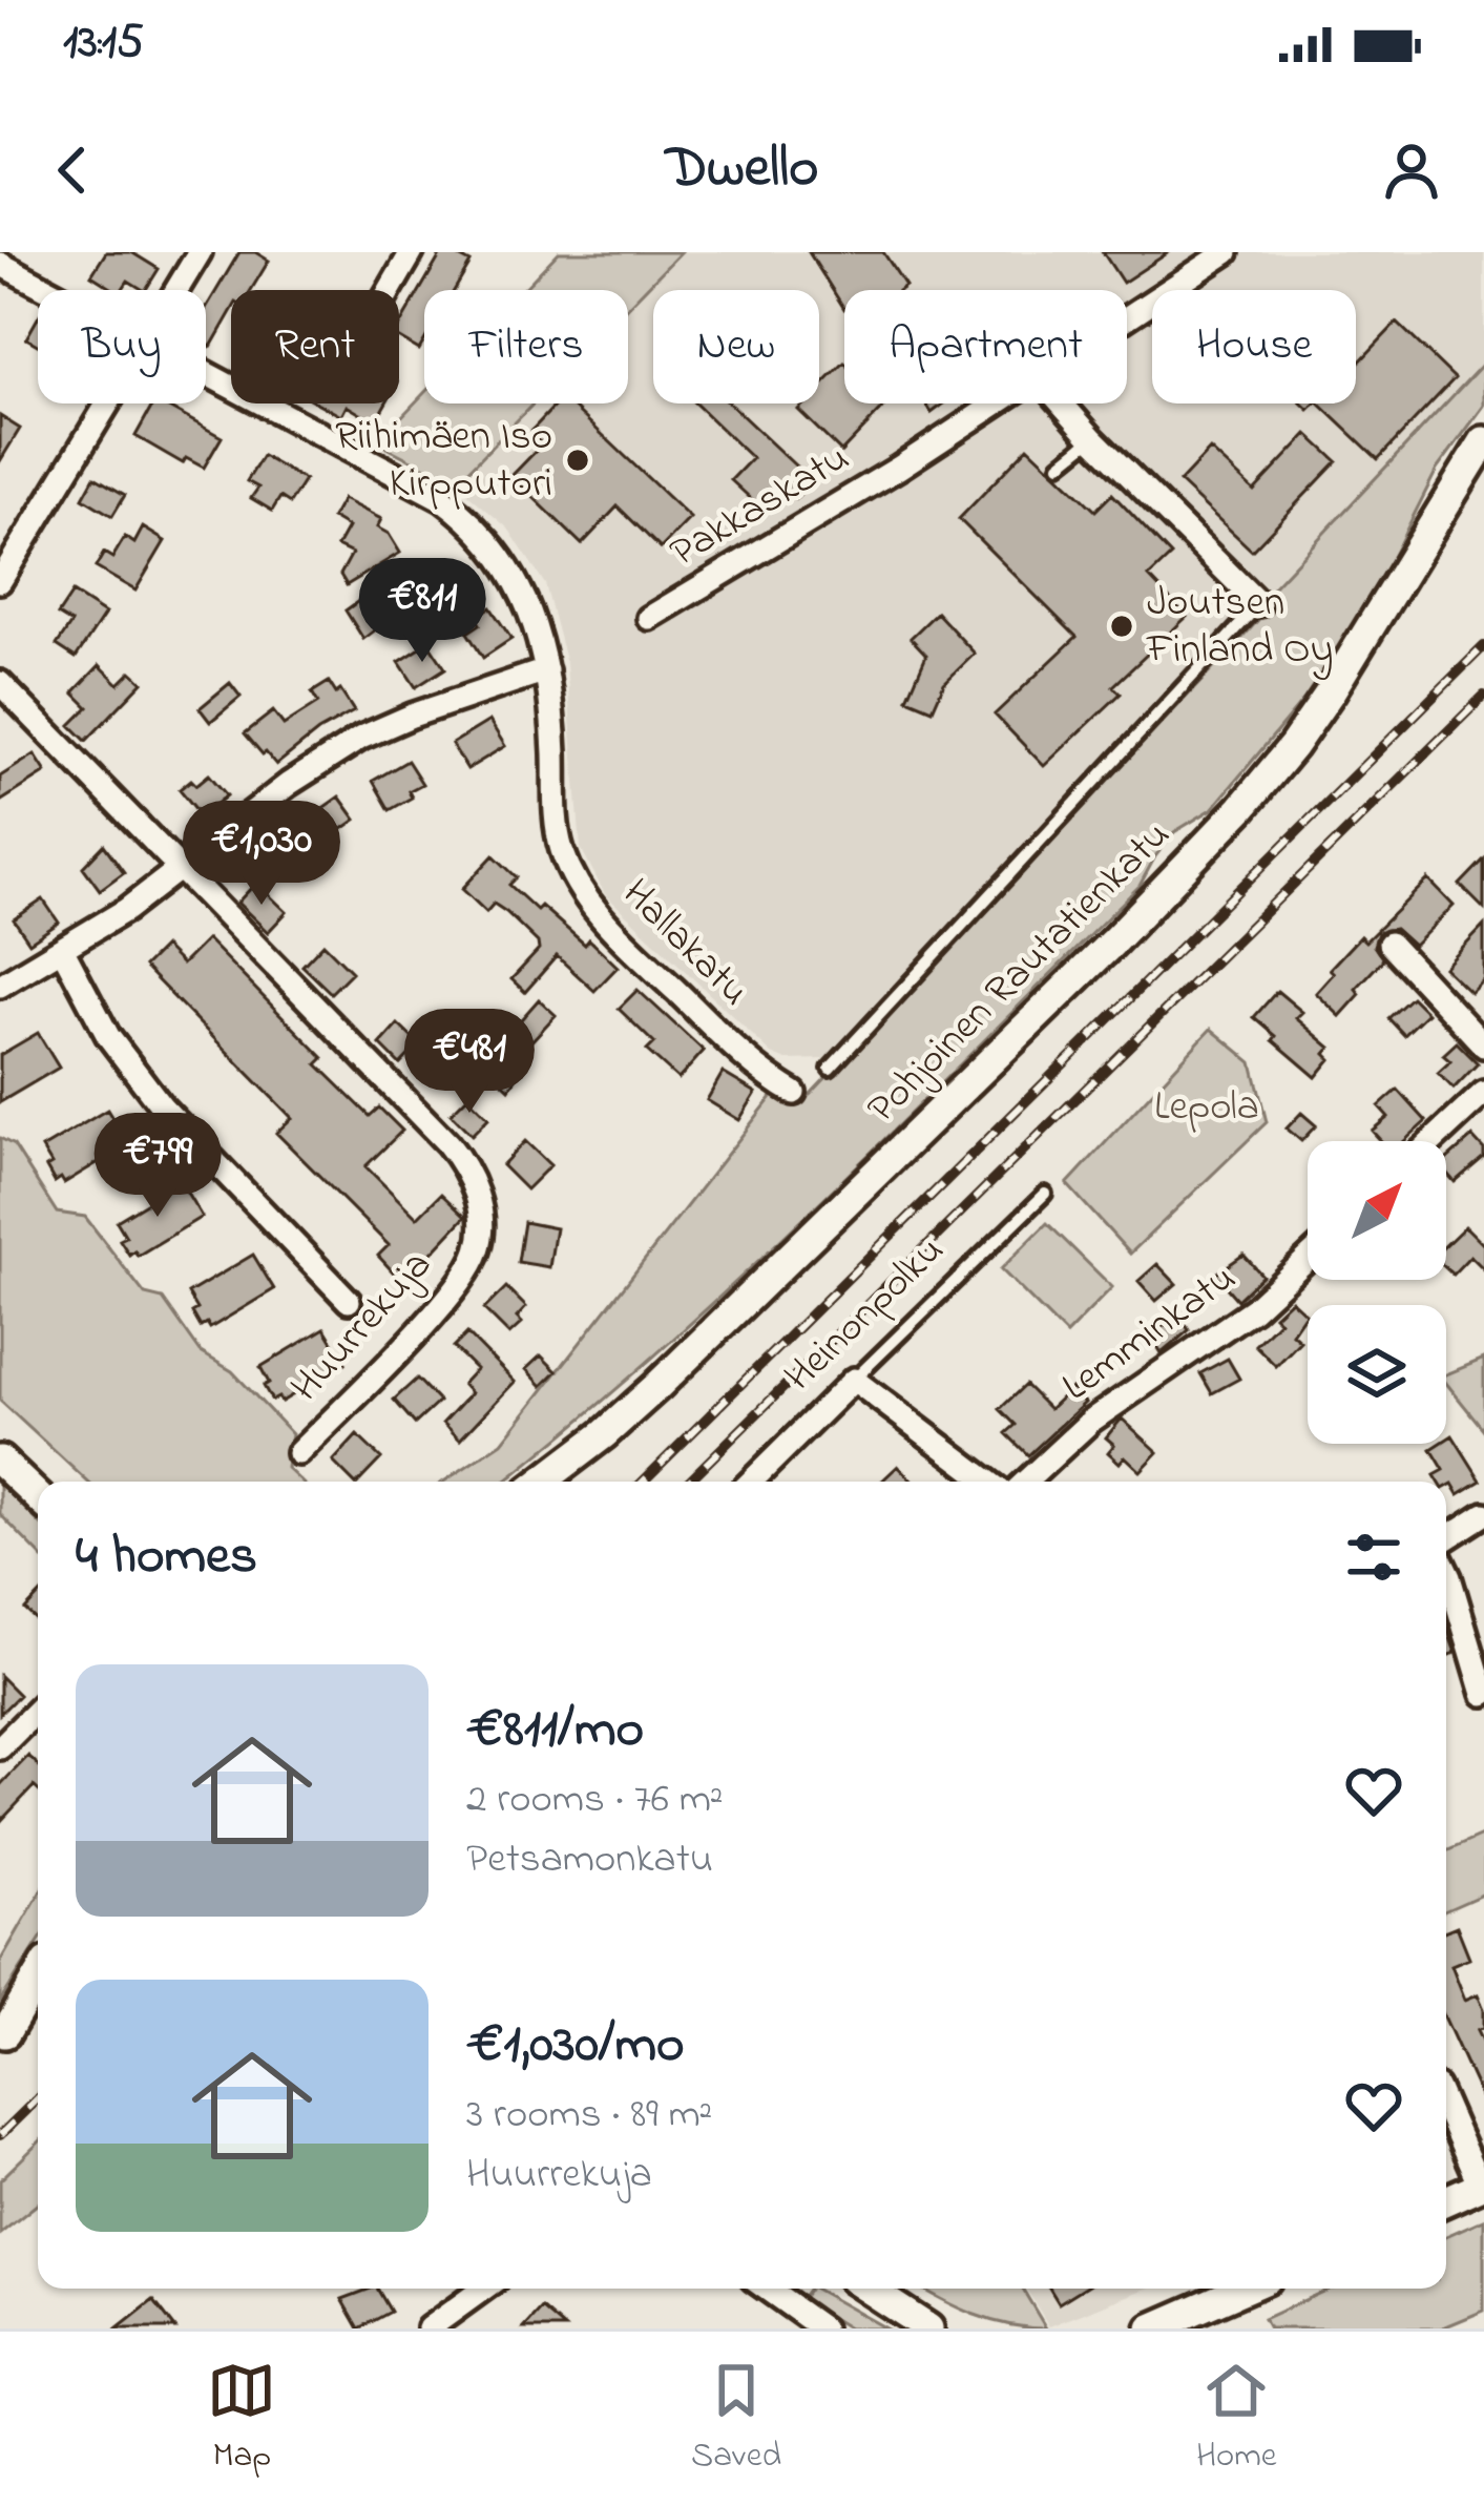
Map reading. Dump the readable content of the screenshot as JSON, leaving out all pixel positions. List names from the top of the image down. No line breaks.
{"streets":{"street":["Pakkaskatu","Hallakatu","Pohjoinen Rautatienkatu","Heinonpolku","Huurrekuja","Lemminkatu"]},"parks":["Lepola"],"places":["Riihimäen Iso Kirpputori","Joutsen Finland Oy"],"north":"top right","page":{"status":"13:15","header":"Dwello","chip":["Buy","Rent","Filters","New","Apartment","House"],"price":["€811","€1,030","€481","€799"],"heading":"4 homes","list":[{"name":"€811/mo","note":"2 rooms · 76 m² · Petsamonkatu"},{"name":"€1,030/mo","note":"3 rooms · 89 m² · Huurrekuja"}],"tabs":["Map","Saved","Home"]}}
